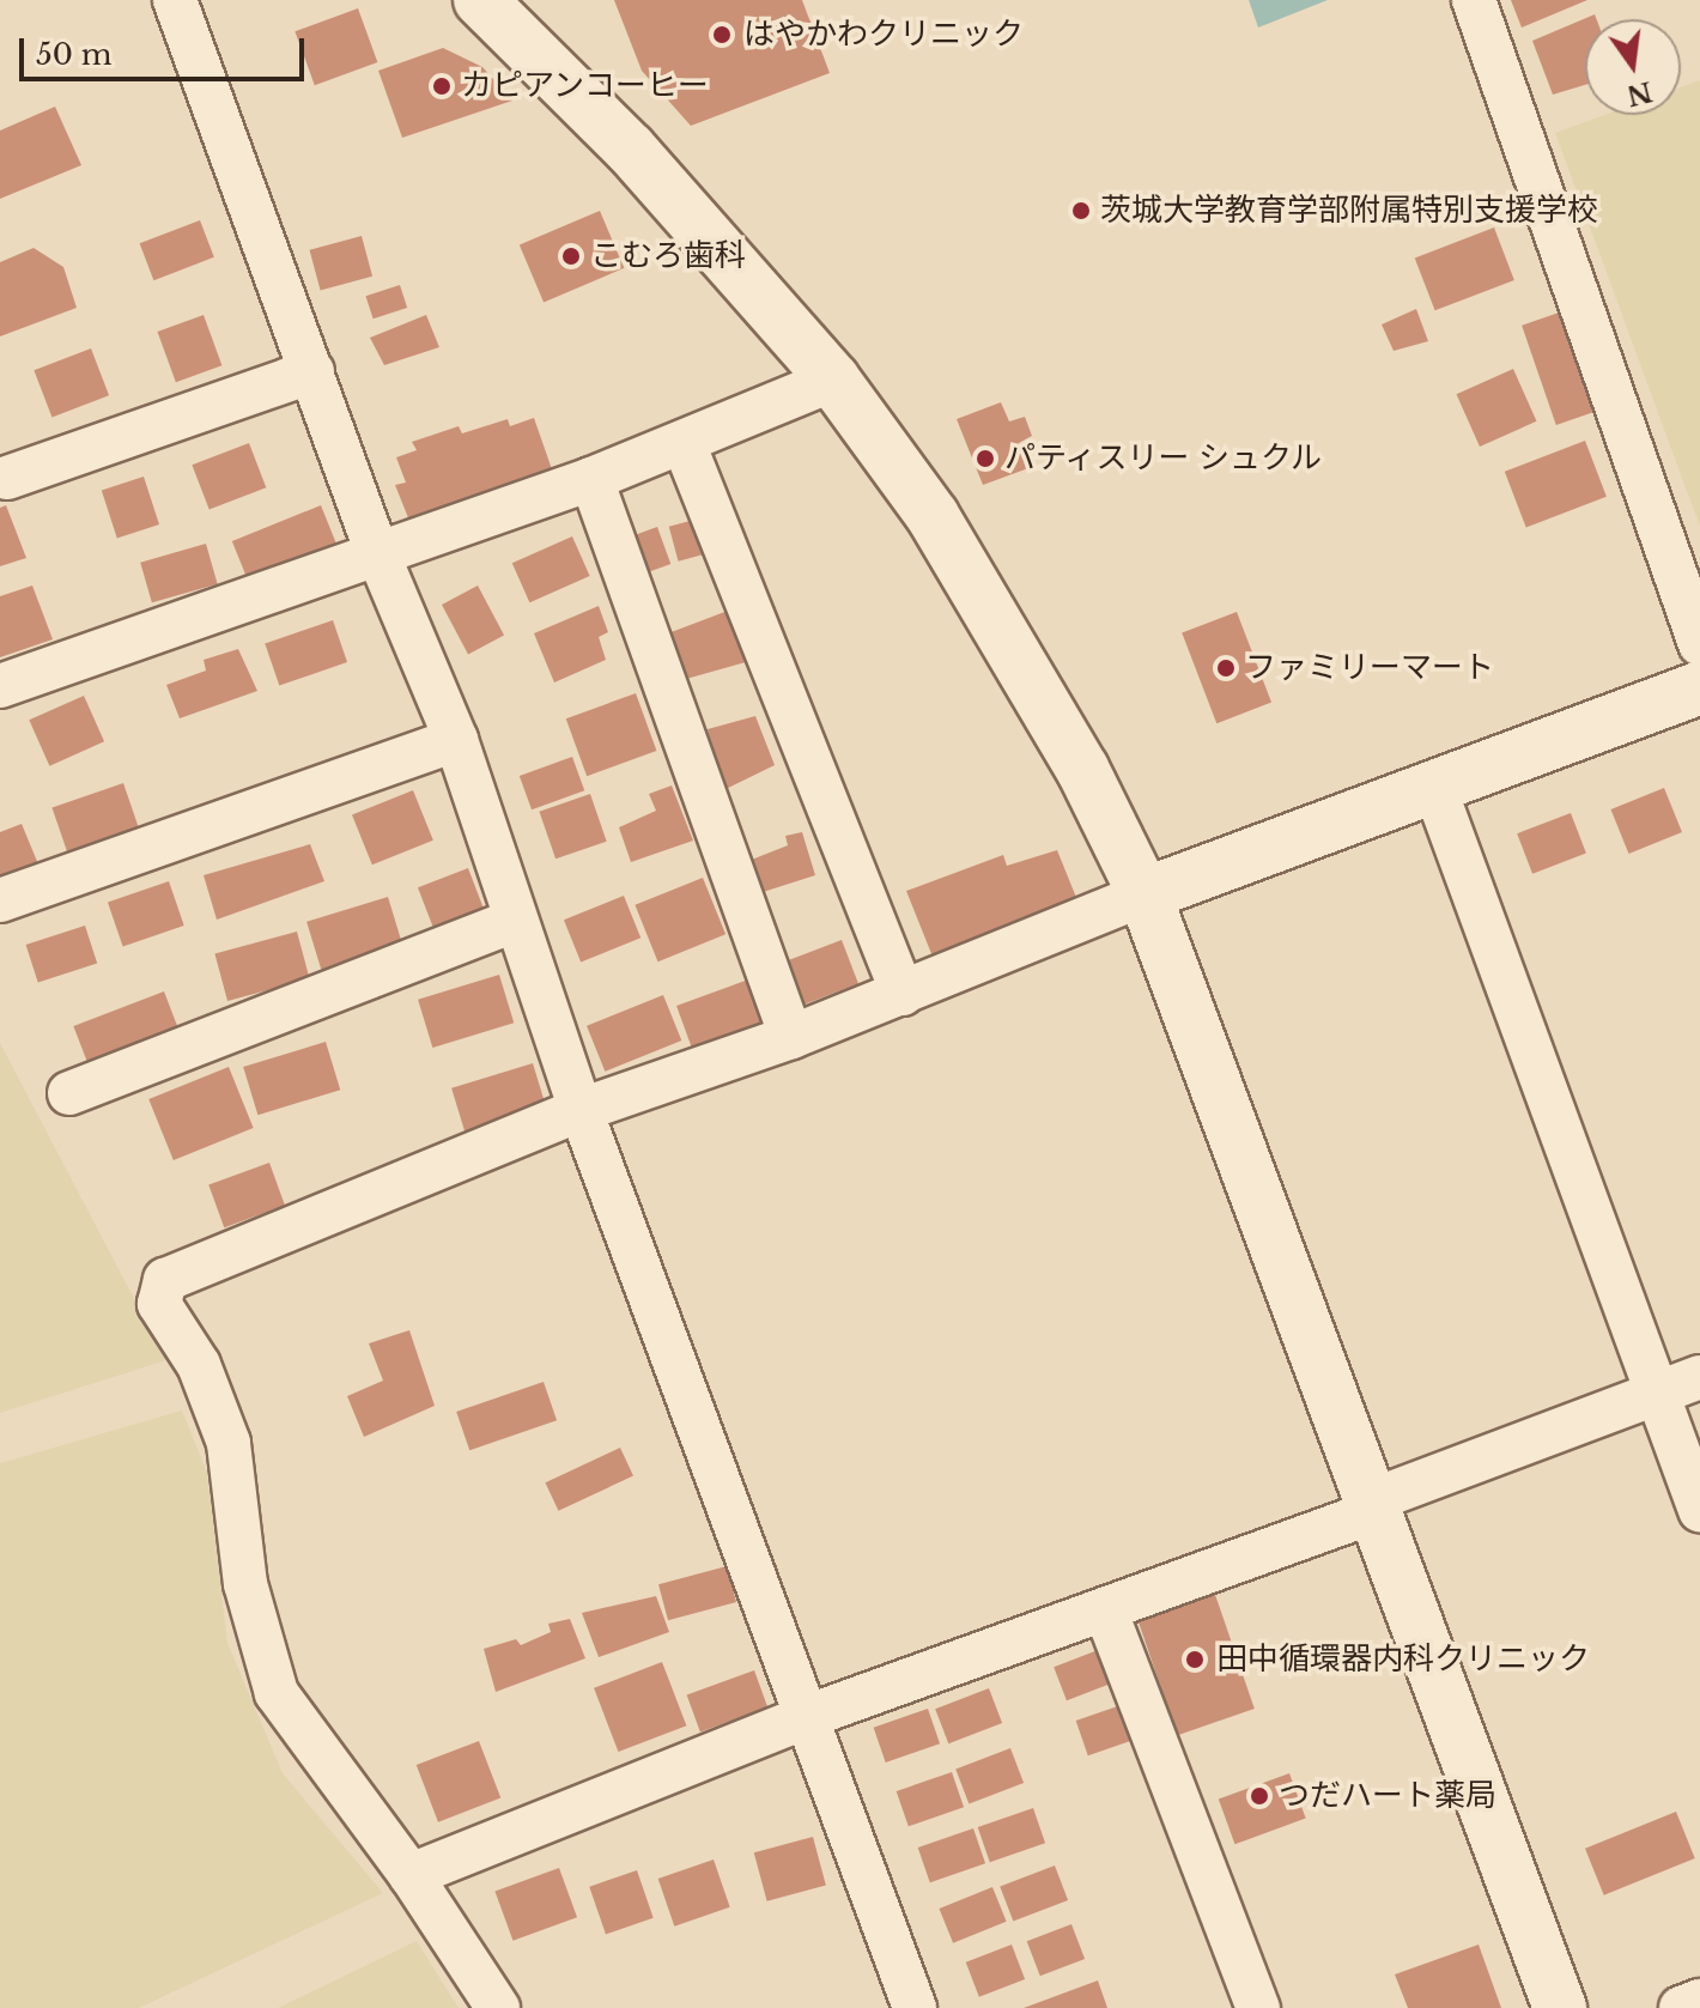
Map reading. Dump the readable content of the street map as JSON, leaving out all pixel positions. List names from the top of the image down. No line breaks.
{"places":["はやかわクリニック","カピアンコーヒー","茨城大学教育学部附属特別支援学校","こむろ歯科","パティスリー シュクル","ファミリーマート","田中循環器内科クリニック","つだハート薬局"],"scale_bar":"50 m","north":"bottom"}
